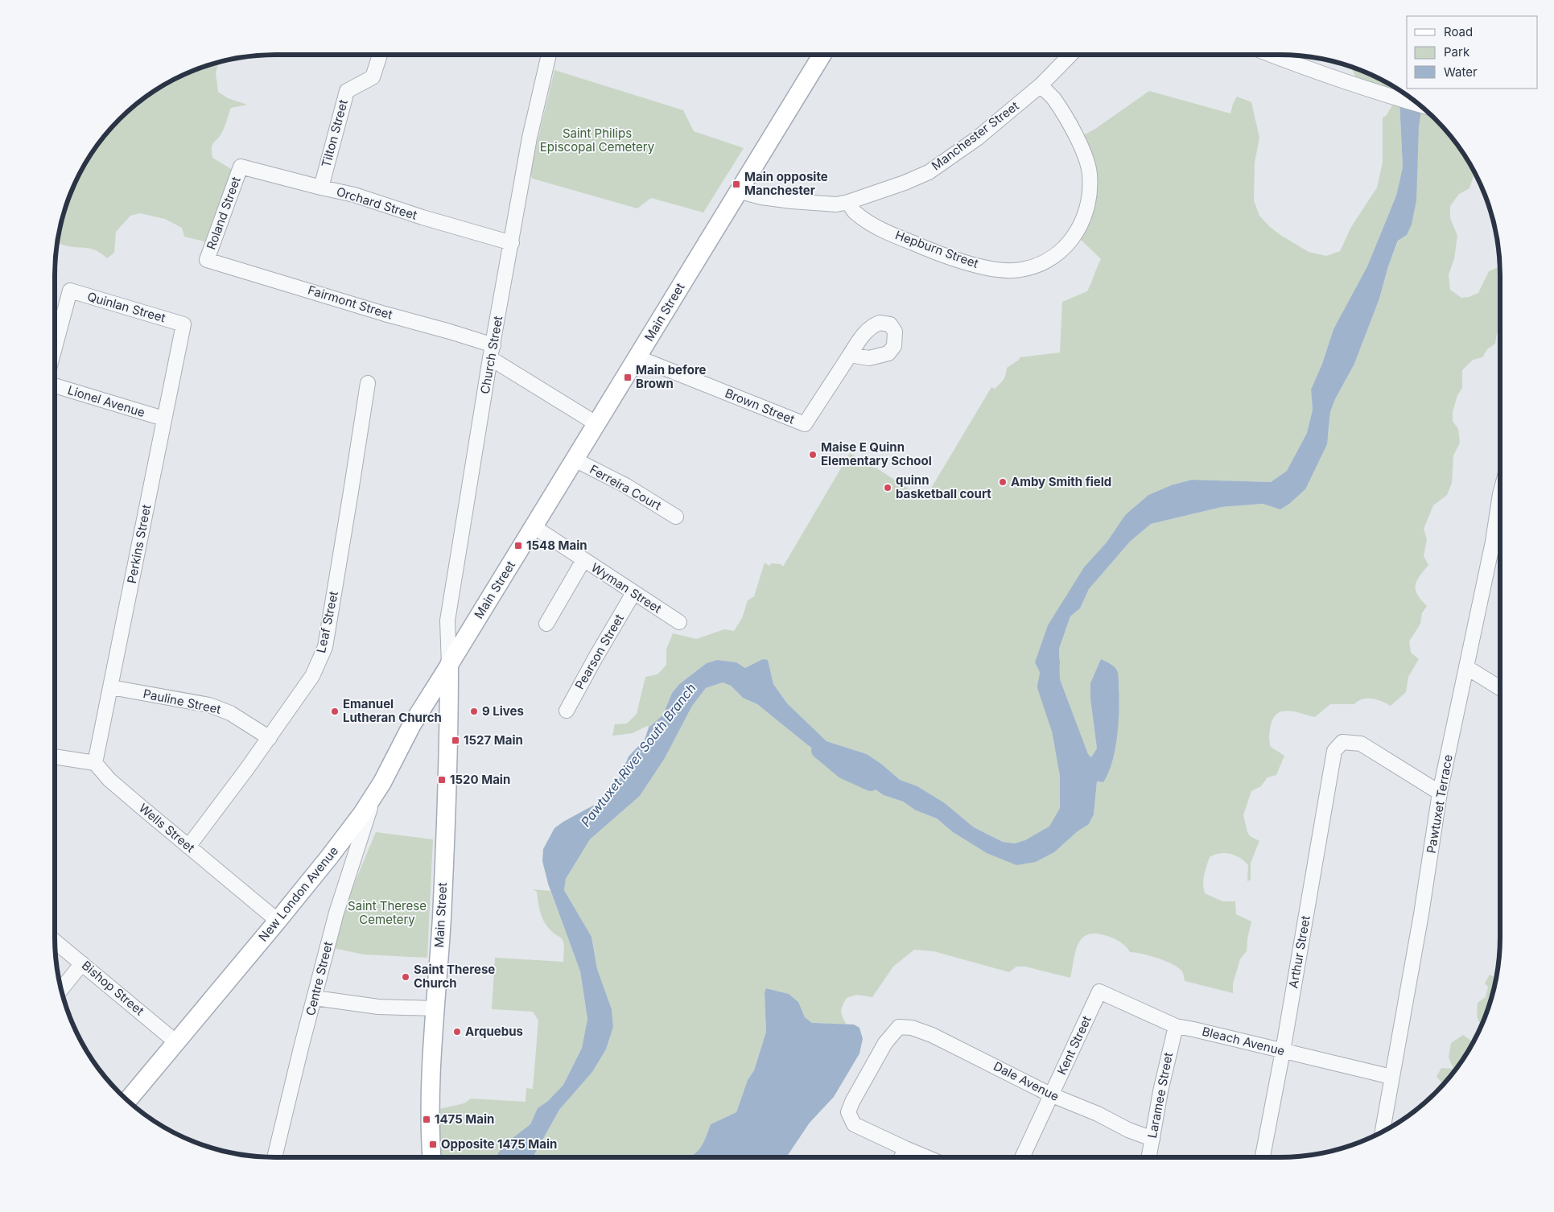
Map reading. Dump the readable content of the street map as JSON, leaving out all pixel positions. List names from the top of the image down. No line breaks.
{"streets":{"main road":["Main Street","New London Avenue"],"street":["Tilton Street","Manchester Street","Orchard Street","Roland Street","Hepburn Street","Fairmont Street","Quinlan Street","Church Street","Lionel Avenue","Brown Street","Ferreira Court","Perkins Street","Wyman Street","Leaf Street","Pearson Street","Pauline Street","Pawtuxet Terrace","Wells Street","Arthur Street","Centre Street","Bishop Street","Bleach Avenue","Kent Street","Dale Avenue","Laramee Street"]},"crossings":[["Tilton Street","Orchard Street"],["Manchester Street","Hepburn Street"],["Manchester Street","Main Street"],["Orchard Street","Roland Street"],["Orchard Street","Church Street"],["Roland Street","Fairmont Street"],["Fairmont Street","Main Street"],["Fairmont Street","Church Street"],["Quinlan Street","Perkins Street"],["Main Street","Church Street"],["Main Street","Brown Street"],["Main Street","Ferreira Court"],["Main Street","Wyman Street"],["Main Street","New London Avenue"],["Church Street","New London Avenue"],["Lionel Avenue","Perkins Street"],["Perkins Street","Pauline Street"],["Perkins Street","Wells Street"],["Wyman Street","Pearson Street"],["Leaf Street","Pauline Street"],["Leaf Street","Wells Street"],["Pawtuxet Terrace","Arthur Street"],["Pawtuxet Terrace","Bleach Avenue"],["Wells Street","New London Avenue"],["New London Avenue","Centre Street"],["New London Avenue","Bishop Street"],["Arthur Street","Bleach Avenue"],["Bleach Avenue","Kent Street"],["Bleach Avenue","Laramee Street"],["Kent Street","Dale Avenue"],["Dale Avenue","Laramee Street"]],"water":["Pawtuxet River South Branch"],"parks":["Saint Philips Episcopal Cemetery","Saint Therese Cemetery"],"places":{"transit":["Main opposite Manchester","Main before Brown","1548 Main","1527 Main","1520 Main","1475 Main","Opposite 1475 Main"],"other":["Maise E Quinn Elementary School","Amby Smith field","quinn basketball court","Emanuel Lutheran Church","9 Lives","Saint Therese Church","Arquebus"]},"legend":["Road","Park","Water"]}
